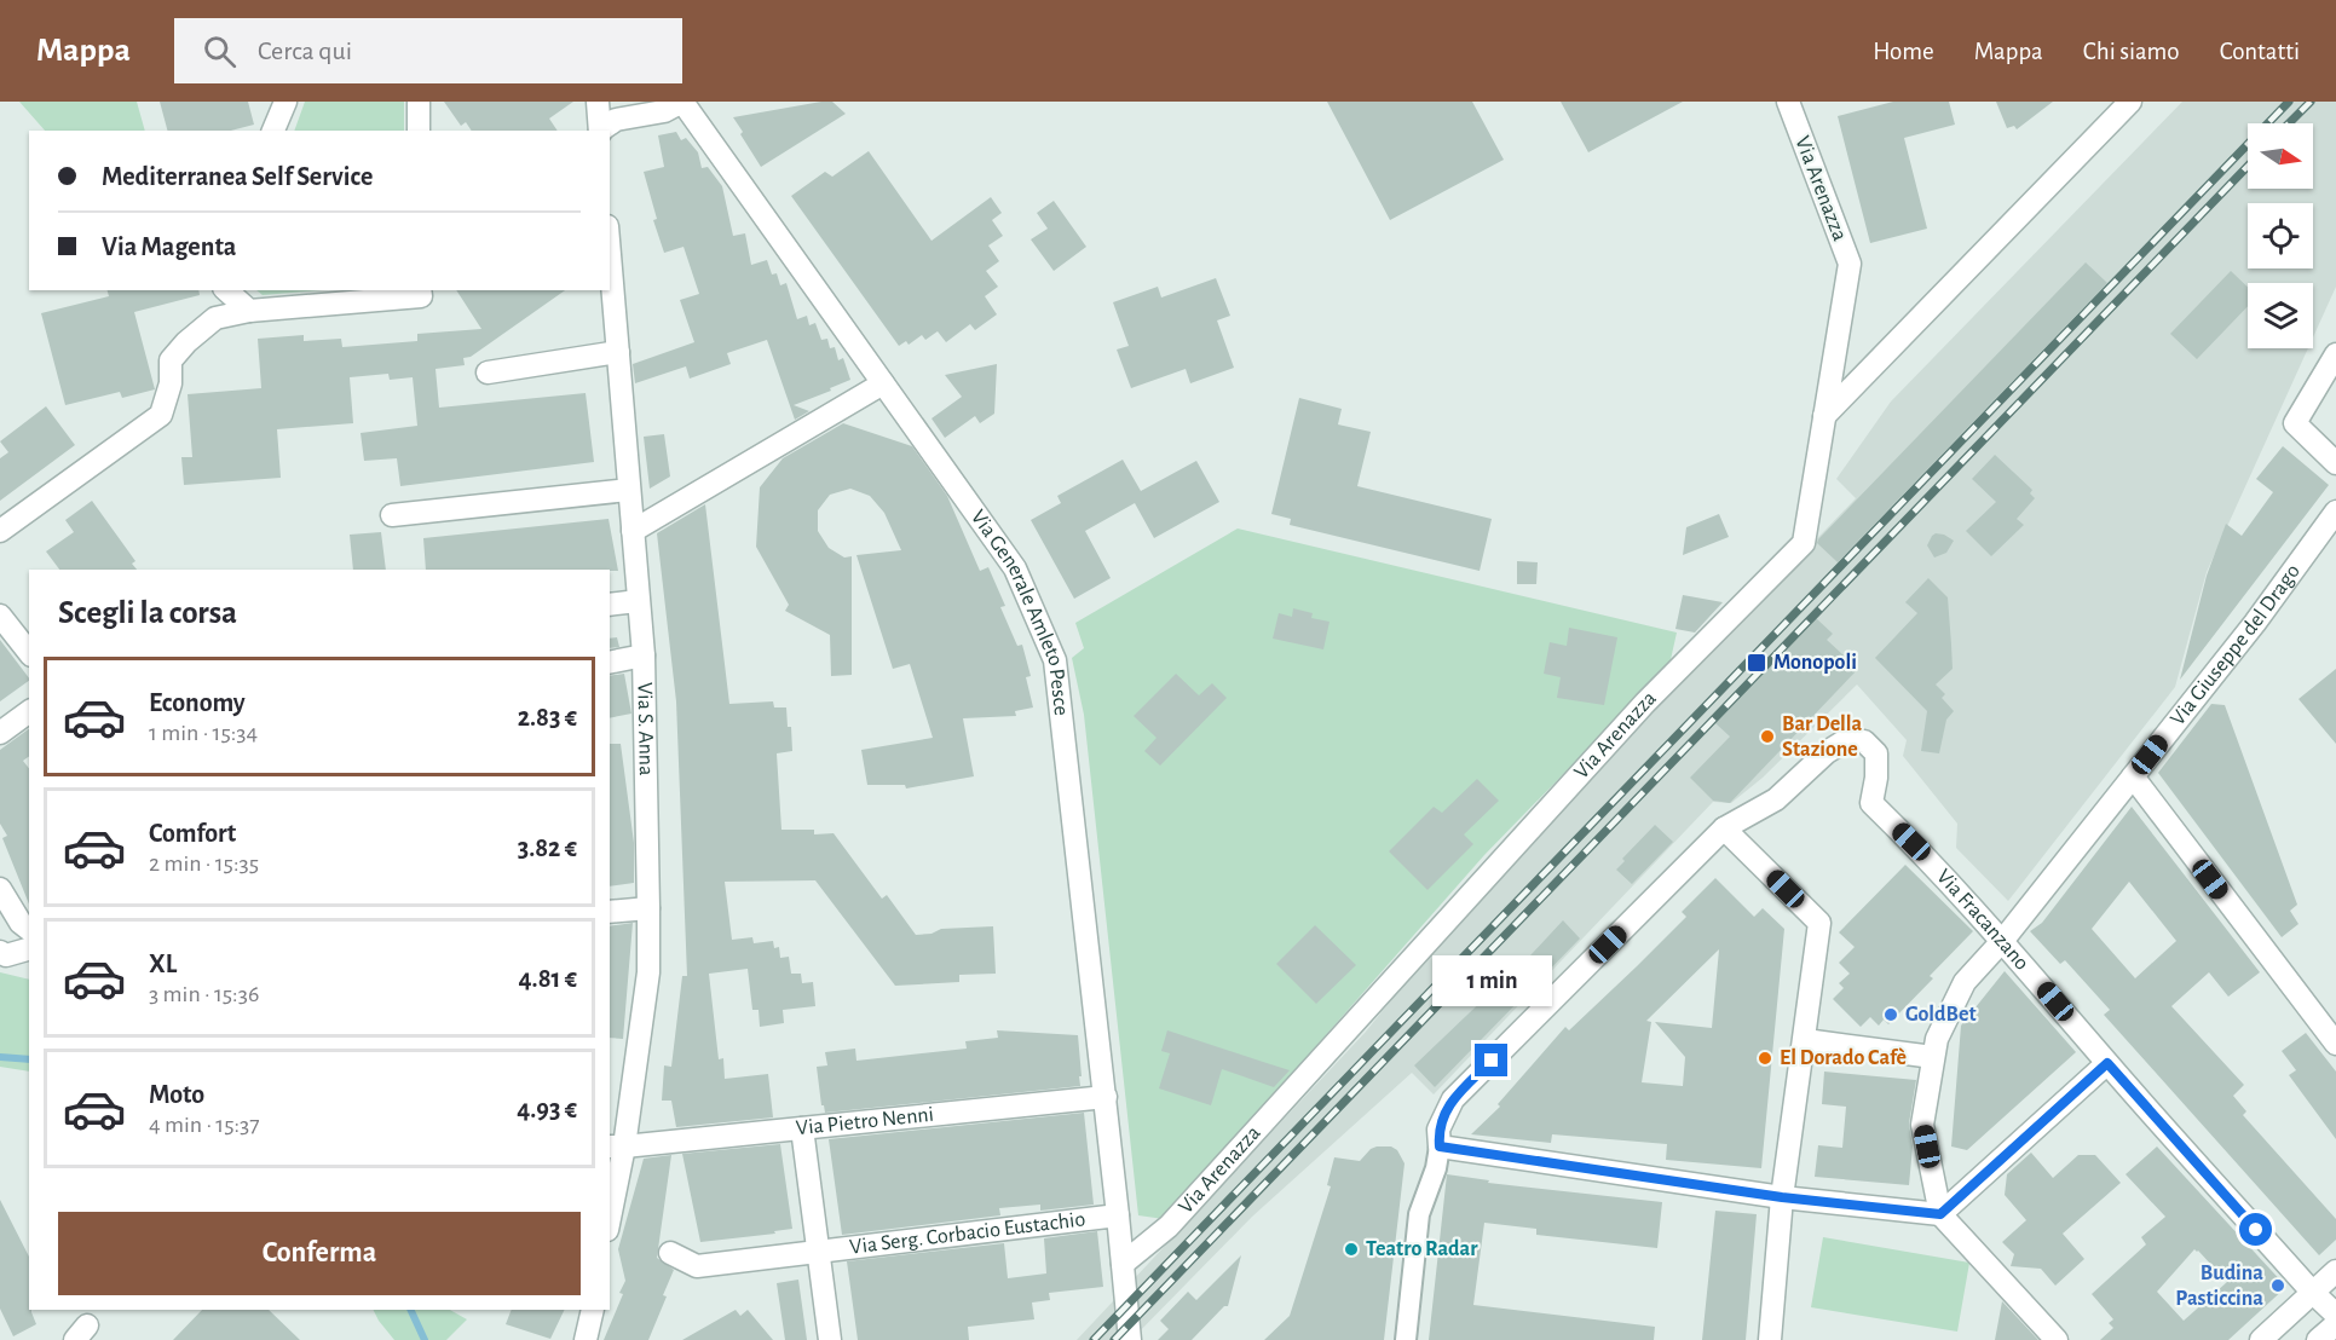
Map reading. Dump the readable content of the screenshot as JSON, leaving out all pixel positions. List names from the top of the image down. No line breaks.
{"streets":{"street":["Via Arenazza","Via Generale Amleto Pesce","Via Giuseppe del Drago","Via S. Anna","Via Fracanzano","Via Pietro Nenni","Via Serg. Corbacio Eustachio"]},"crossings":[["Via Arenazza","Via Generale Amleto Pesce"],["Via Generale Amleto Pesce","Via Pietro Nenni"],["Via Generale Amleto Pesce","Via Serg. Corbacio Eustachio"],["Via Giuseppe del Drago","Via Fracanzano"],["Via S. Anna","Via Pietro Nenni"],["Via Pietro Nenni","Via Serg. Corbacio Eustachio"]],"places":{"transit":["Monopoli"],"other":["Bar Della Stazione","GoldBet","El Dorado Cafè","Teatro Radar","Budina Pasticcina"]},"north":"right","page":{"header":"Mappa","search":"Cerca qui","nav":["Home","Mappa","Chi siamo","Contatti"],"banner":["Mediterranea Self Service","Via Magenta"],"heading":"Scegli la corsa","list":[{"name":"Economy","note":"1 min · 15:34","value":"2.83 €"},{"name":"Comfort","note":"2 min · 15:35","value":"3.82 €"},{"name":"XL","note":"3 min · 15:36","value":"4.81 €"},{"name":"Moto","note":"4 min · 15:37","value":"4.93 €"}],"bubble":"1 min","buttons":"Conferma"}}
